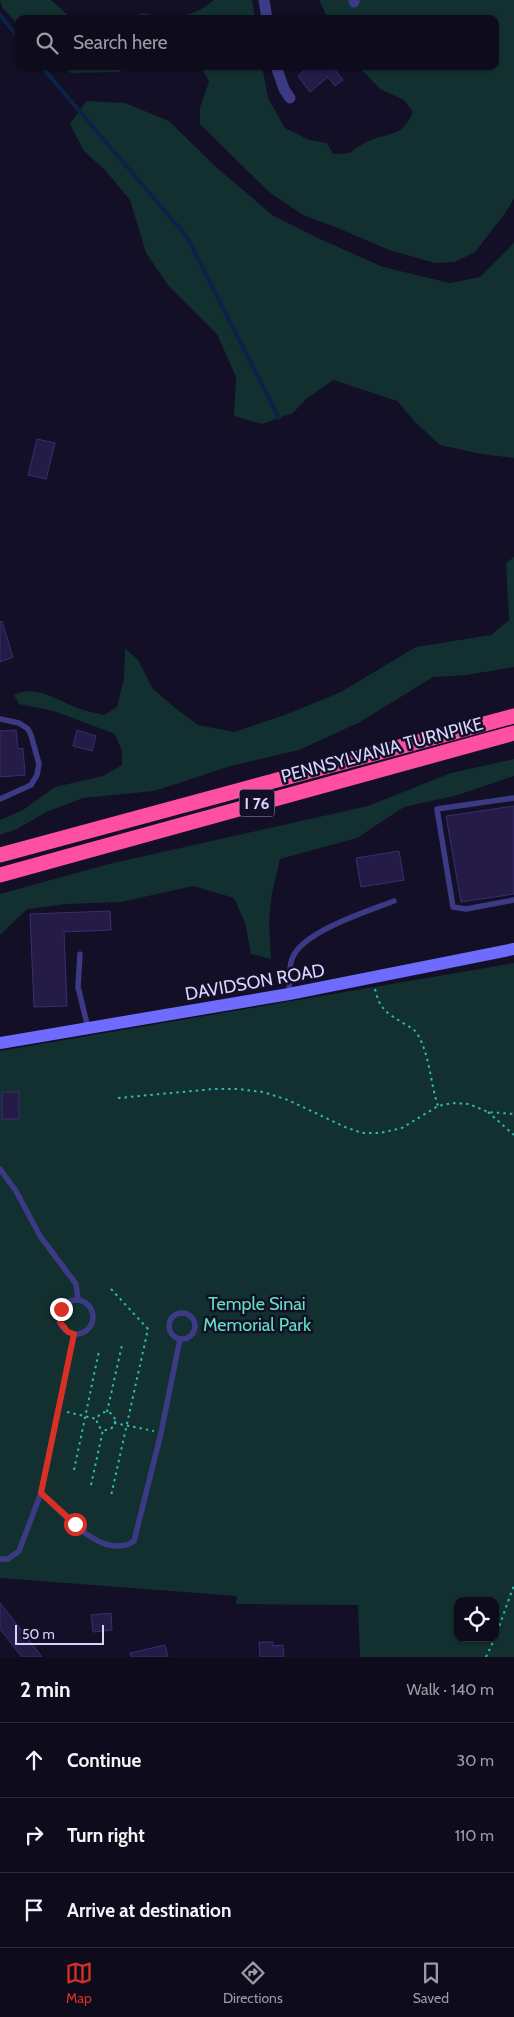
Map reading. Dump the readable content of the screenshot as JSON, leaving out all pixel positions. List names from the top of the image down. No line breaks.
{"streets":{"highway":["PENNSYLVANIA TURNPIKE","I 76"],"street":["DAVIDSON ROAD"]},"parks":["Temple Sinai Memorial Park"],"scale_bar":"50 m","page":{"search":"Search here","scale":"50 m","heading":["2 min","Walk · 140 m"],"list":[["Continue","30 m"],["Turn right","110 m"],"Arrive at destination"],"nav":["Map","Directions","Saved"]}}
